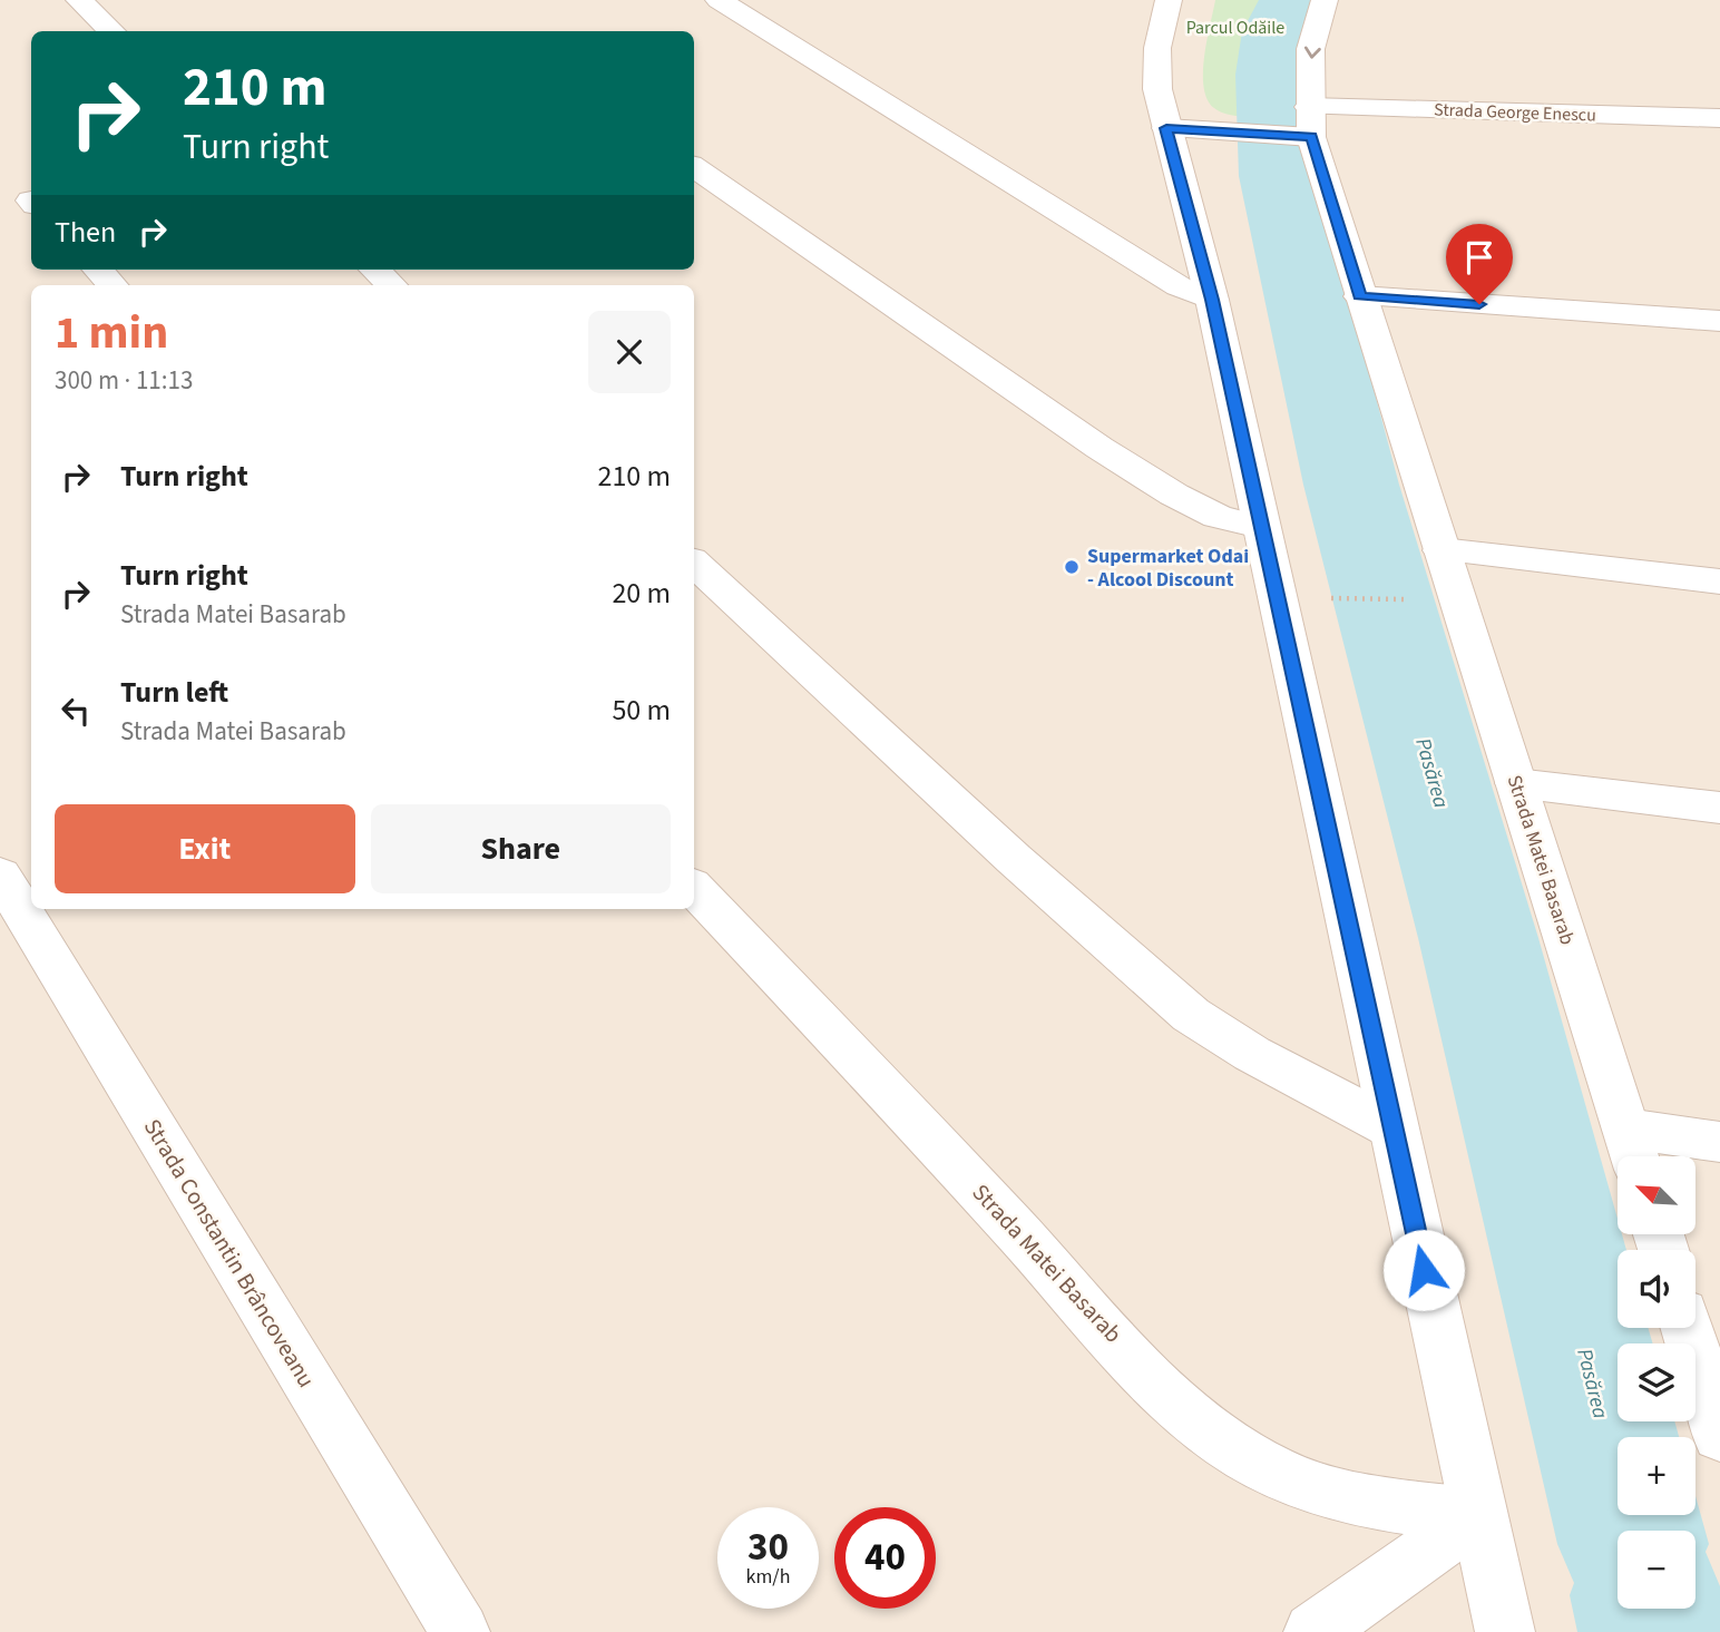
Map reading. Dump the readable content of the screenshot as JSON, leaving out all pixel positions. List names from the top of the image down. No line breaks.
{"streets":{"street":["Strada George Enescu","Strada Matei Basarab","Strada Constantin Brâncoveanu"]},"crossings":[["Strada George Enescu","Strada Matei Basarab"]],"water":["Pasărea"],"parks":["Parcul Odăile"],"places":["Supermarket Odai - Alcool Discount"],"north":"top left","page":{"turn":["210 m","Turn right"],"then":"Then","heading":["1 min","300 m · 11:13"],"list":[{"name":"Turn right","value":"210 m"},{"name":"Turn right","note":"Strada Matei Basarab","value":"20 m"},{"name":"Turn left","note":"Strada Matei Basarab","value":"50 m"}],"buttons":["Exit","Share"],"map_buttons":["+","−"],"speed":"30 km/h","limit":"40"}}
